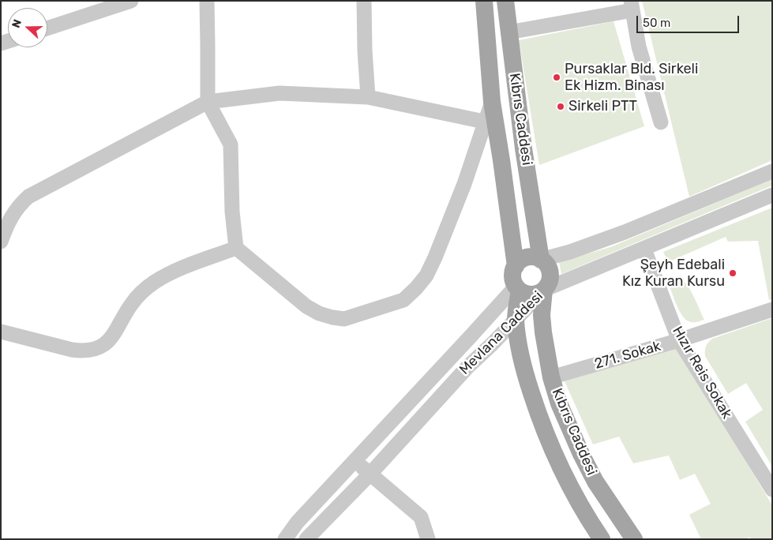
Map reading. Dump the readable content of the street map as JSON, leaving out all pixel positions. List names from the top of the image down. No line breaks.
{"streets":{"main road":["Kıbrıs Caddesi"],"street":["Mevlana Caddesi","271. Sokak","Hızır Reis Sokak"]},"crossings":[["Kıbrıs Caddesi","Mevlana Caddesi"],["Kıbrıs Caddesi","271. Sokak"],["Mevlana Caddesi","Hızır Reis Sokak"],["271. Sokak","Hızır Reis Sokak"]],"places":["Pursaklar Bld. Sirkeli Ek Hizm. Binası","Sirkeli PTT","Şeyh Edebali Kız Kuran Kursu"],"scale_bar":"50 m","north":"left"}
